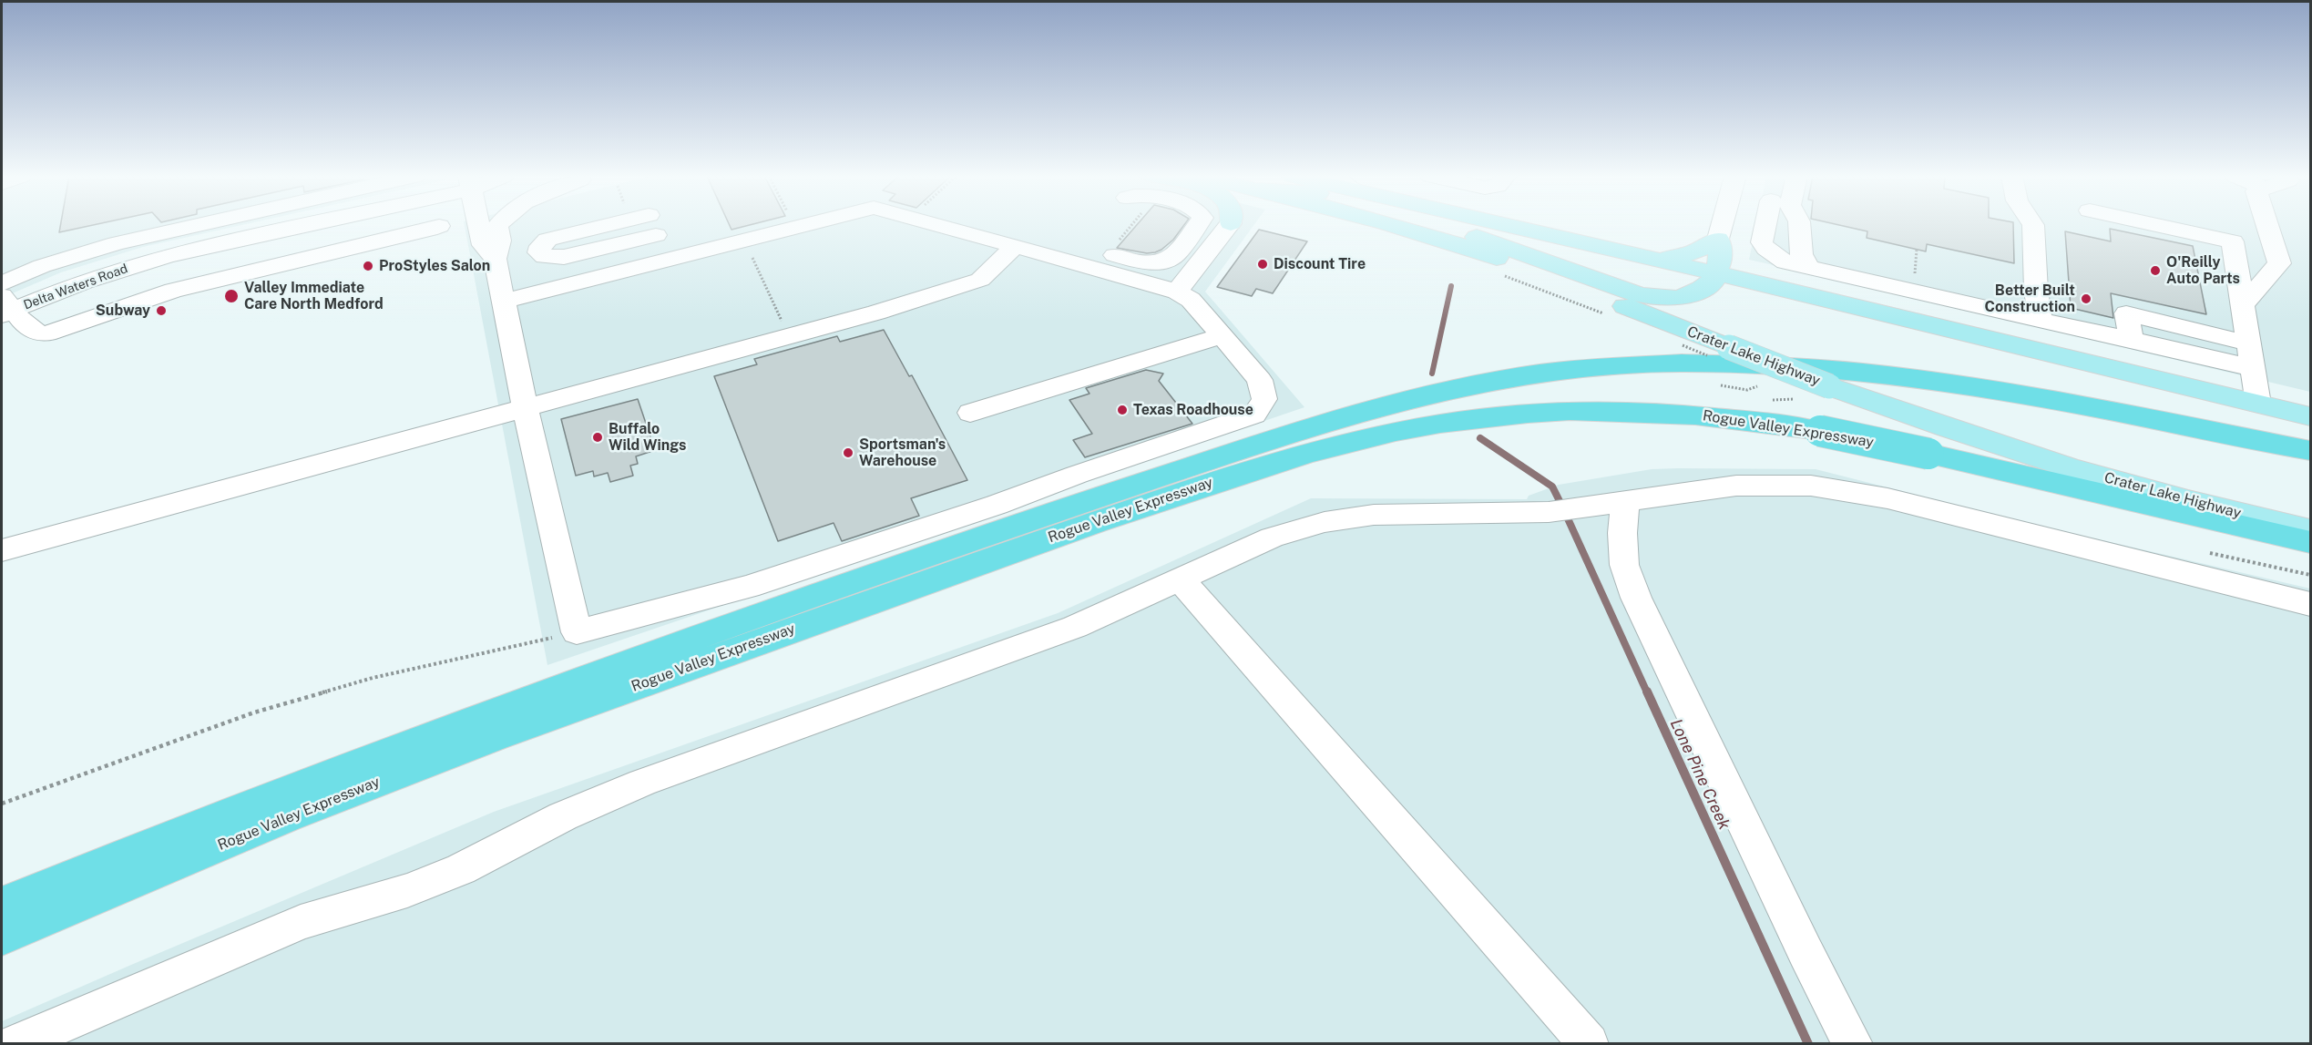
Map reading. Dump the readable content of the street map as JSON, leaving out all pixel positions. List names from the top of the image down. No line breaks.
{"streets":{"highway":["Rogue Valley Expressway"],"main road":["Crater Lake Highway"],"street":["Delta Waters Road"]},"water":["Lone Pine Creek"],"places":["Discount Tire","ProStyles Salon","O'Reilly Auto Parts","Valley Immediate Care North Medford","Better Built Construction","Subway","Texas Roadhouse","Buffalo Wild Wings","Sportsman's Warehouse"]}
